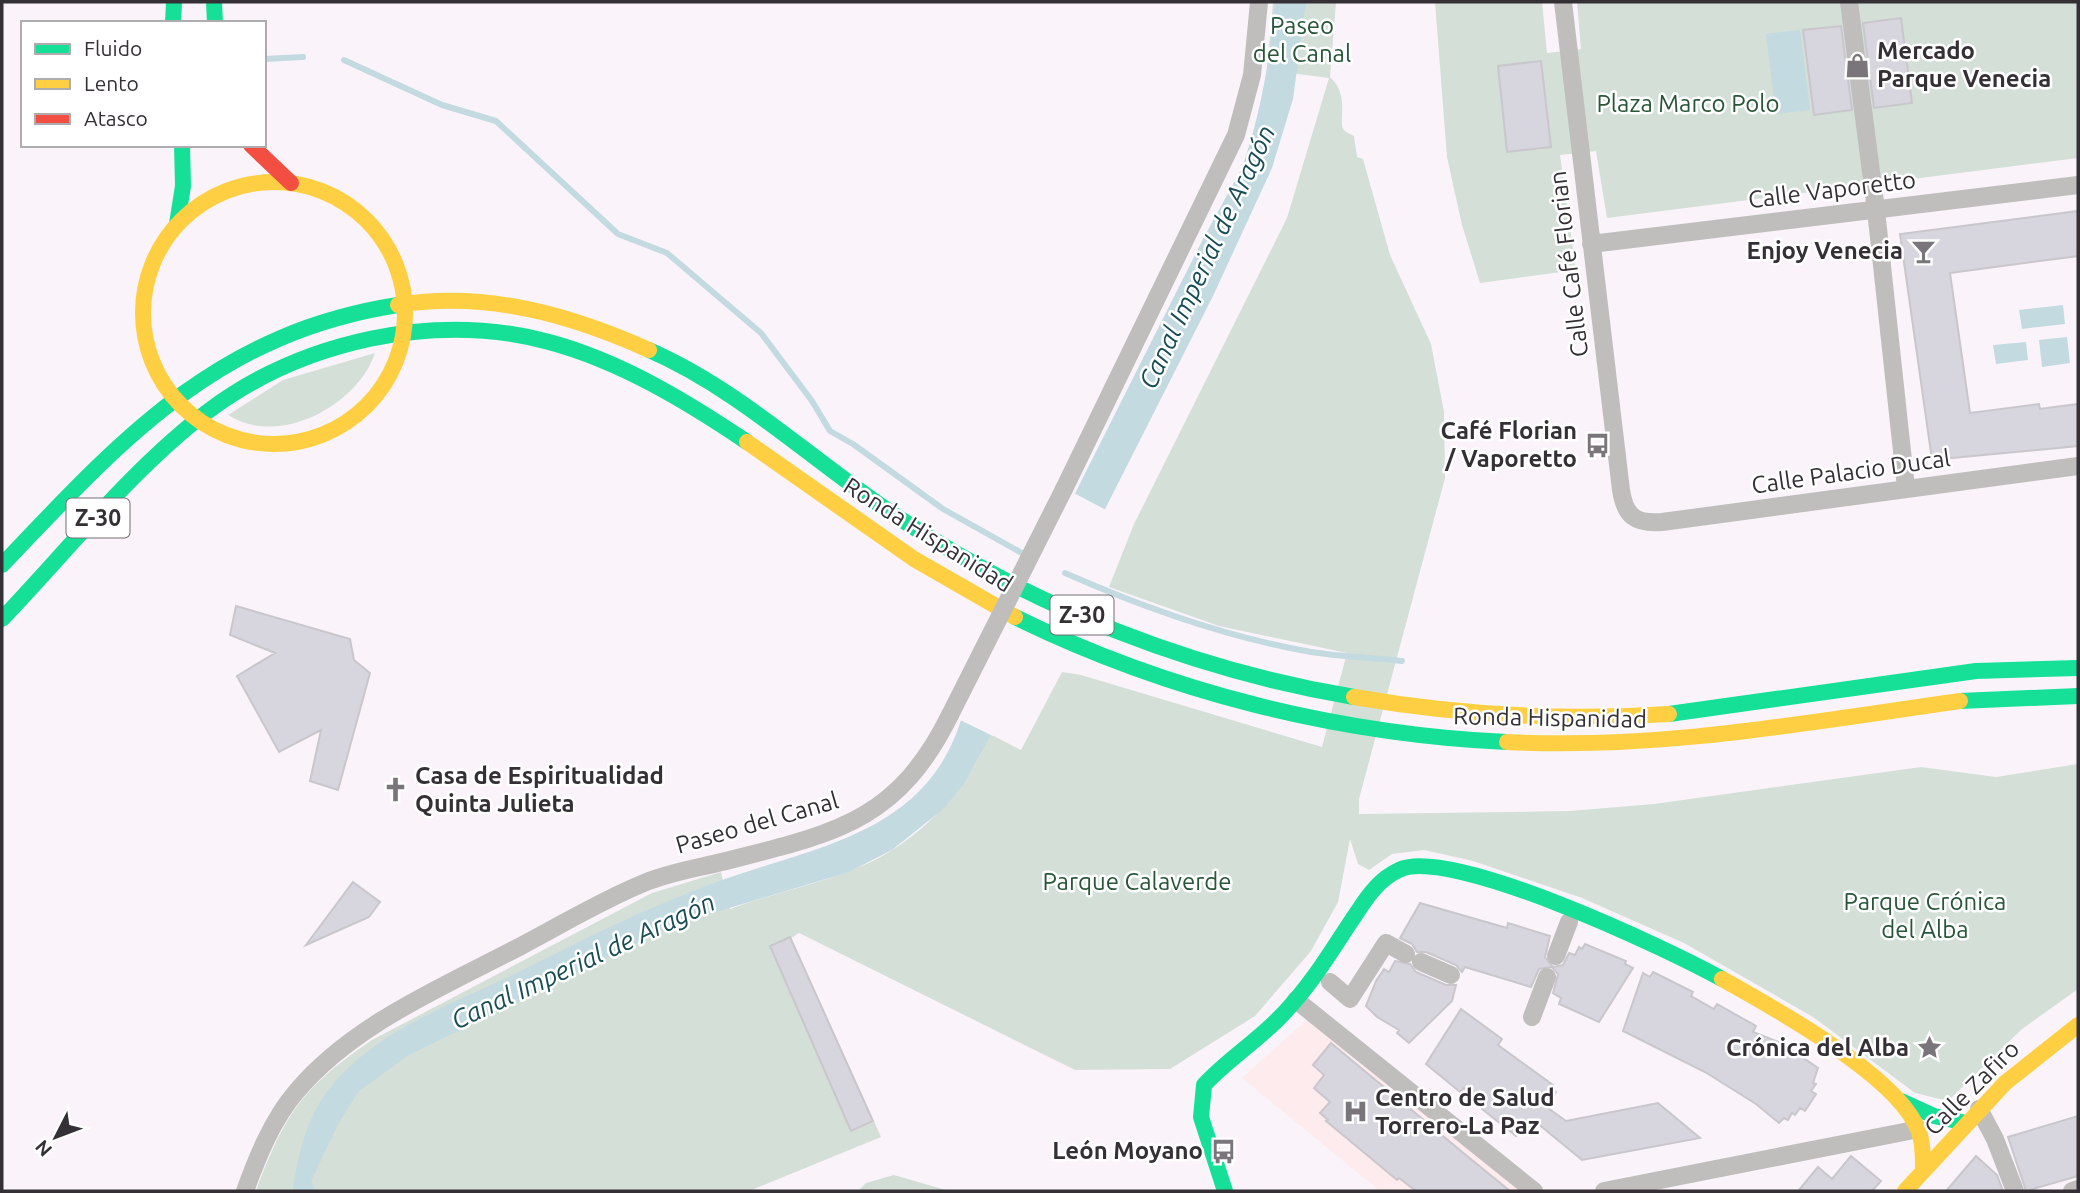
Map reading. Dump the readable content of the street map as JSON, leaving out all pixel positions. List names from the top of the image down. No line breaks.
{"streets":{"main road":["Z-30","Ronda Hispanidad","Calle Zafiro"],"street":["Calle Vaporetto","Calle Café Florian","Calle Palacio Ducal","Paseo del Canal"]},"crossings":[["Calle Vaporetto","Calle Café Florian"],["Calle Café Florian","Calle Palacio Ducal"]],"water":["Canal Imperial de Aragón"],"parks":["Paseo del Canal","Plaza Marco Polo","Parque Calaverde","Parque Crónica del Alba"],"places":{"shop":["Mercado Parque Venecia"],"bar":["Enjoy Venecia"],"bus stop":["Café Florian / Vaporetto","León Moyano"],"church":["Casa de Espiritualidad Quinta Julieta"],"place":["Crónica del Alba"],"hospital":["Centro de Salud Torrero-La Paz"]},"legend":["Fluido","Lento","Atasco"],"north":"bottom left"}
